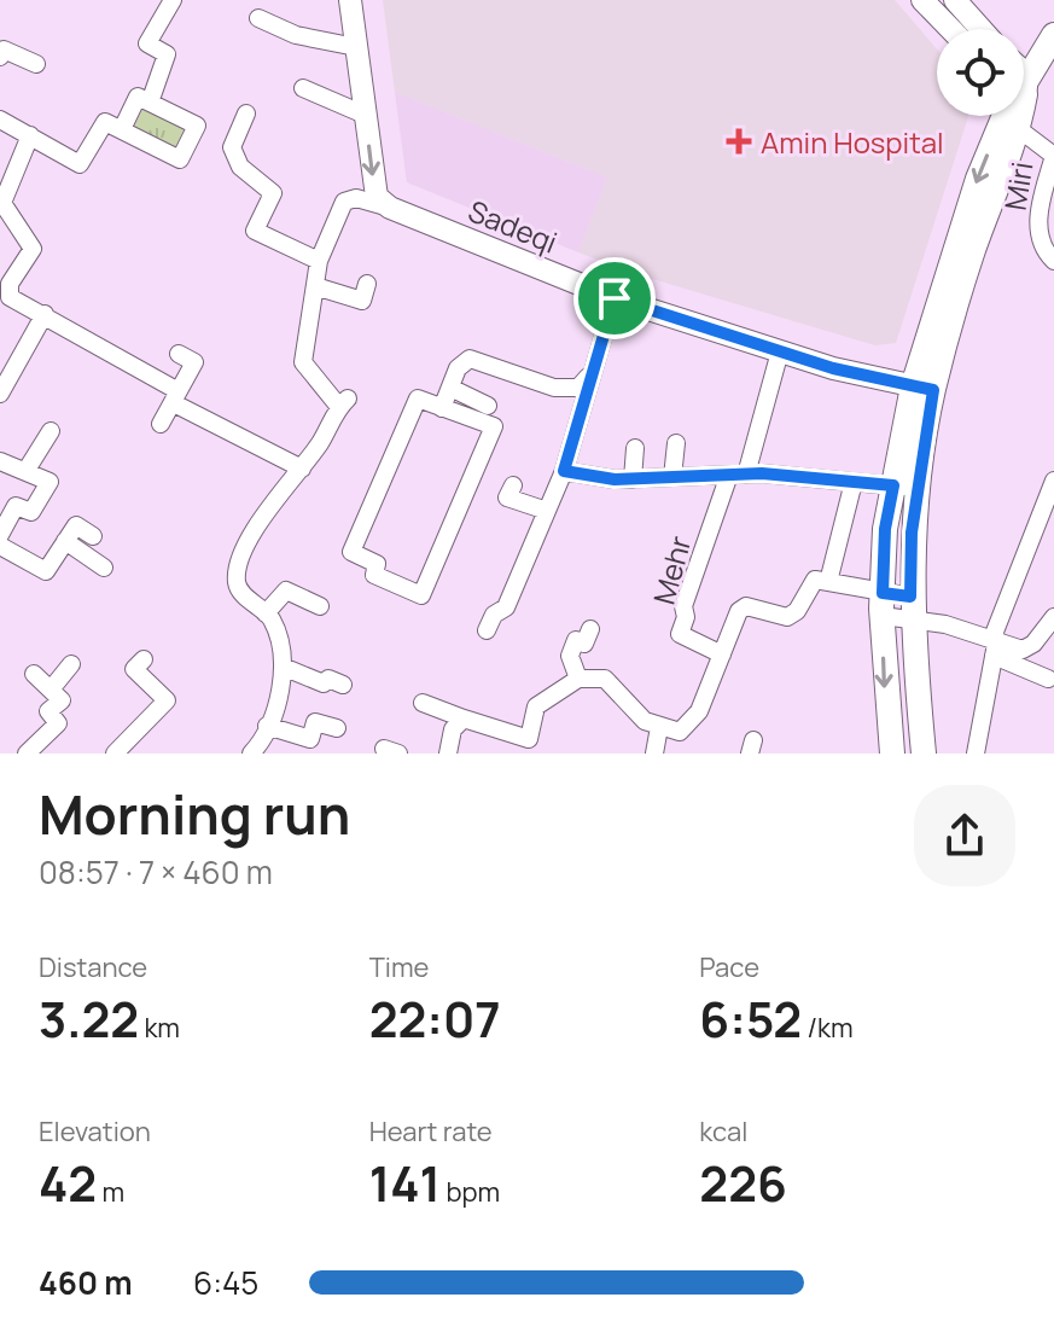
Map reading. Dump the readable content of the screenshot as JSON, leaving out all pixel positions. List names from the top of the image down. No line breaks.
{"streets":{"street":["Miri","Sadeqi","Mehr"]},"places":{"health":["Amin Hospital"]},"page":{"heading":["Morning run","08:57 · 7 × 460 m"],"stats":[["Distance","3.22 km"],["Time","22:07"],["Pace","6:52 /km"],["Elevation","42 m"],["Heart rate","141 bpm"],["kcal","226"]],"list":[{"name":"460 m","note":"6:45"}]}}
